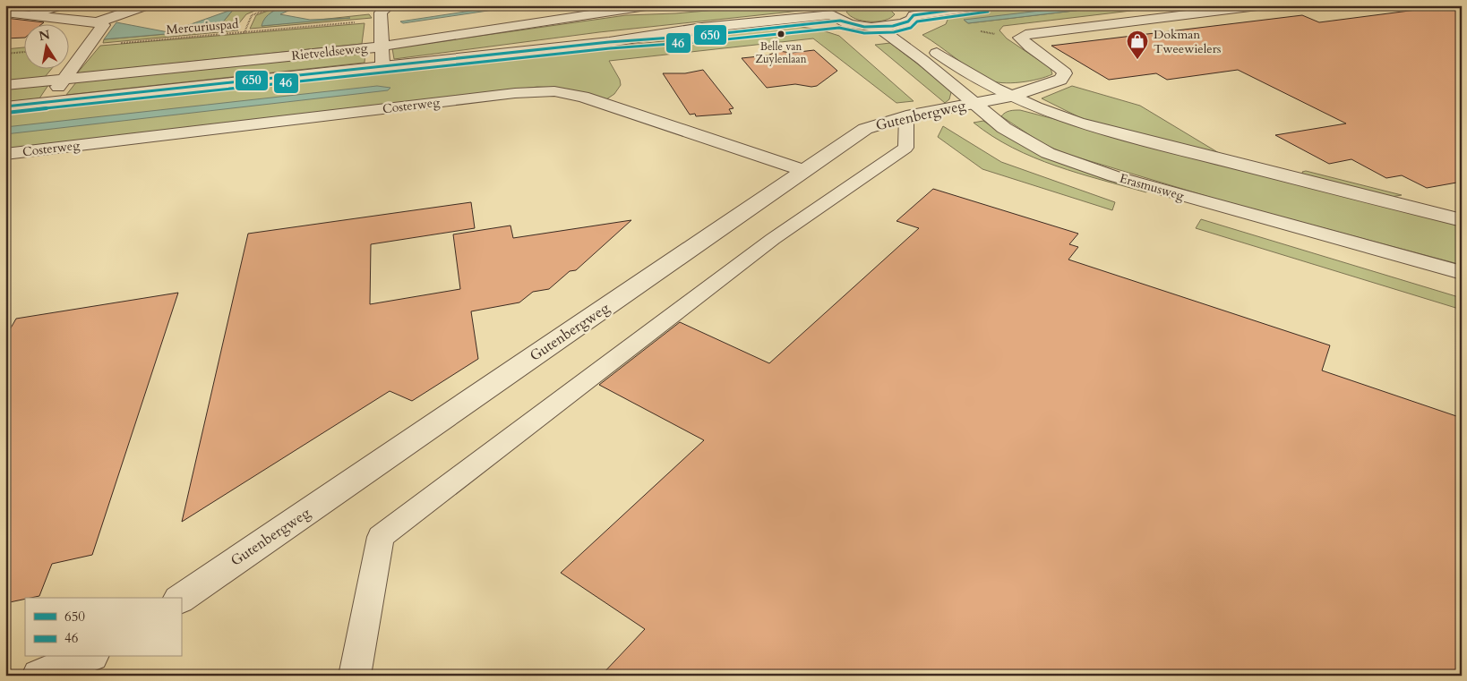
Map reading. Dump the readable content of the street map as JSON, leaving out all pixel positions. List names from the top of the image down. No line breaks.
{"streets":{"street":["Rietveldseweg","Costerweg","Gutenbergweg","Erasmusweg"],"path":["Mercuriuspad"]},"crossings":[["Costerweg","Gutenbergweg"],["Gutenbergweg","Erasmusweg"]],"places":{"other":["Belle van Zuylenlaan"],"shop":["Dokman Tweewielers"]},"lines":["transit line 650","transit line 46"],"legend":["650","46"],"north":"top"}
